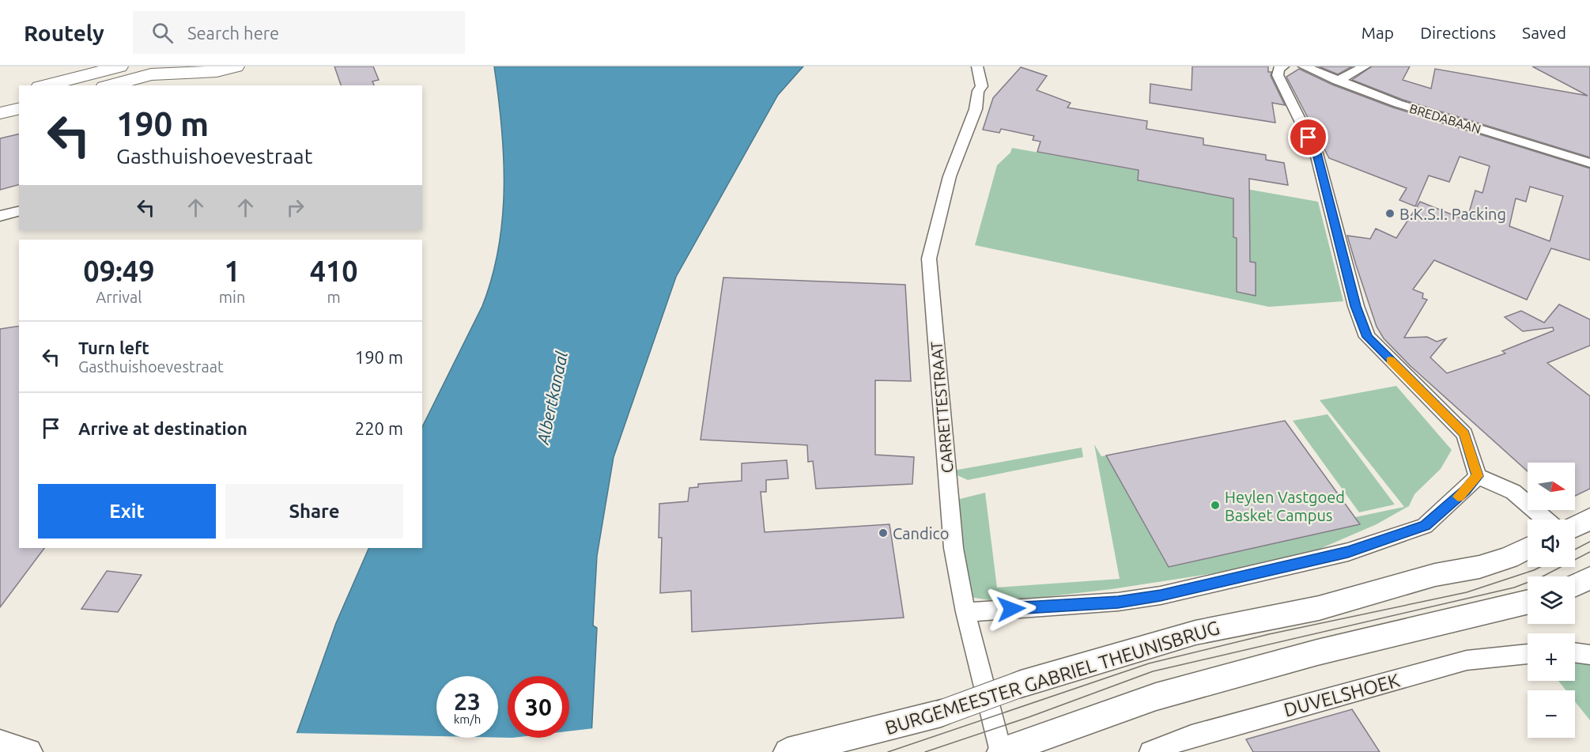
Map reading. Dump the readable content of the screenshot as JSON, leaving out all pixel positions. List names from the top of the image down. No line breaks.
{"streets":{"main road":["BURGEMEESTER GABRIEL THEUNISBRUG"],"street":["BREDABAAN","CARRETTESTRAAT","DUVELSHOEK"]},"water":["Albertkanaal"],"places":["B.K.S.I. Packing","Heylen Vastgoed Basket Campus","Candico"],"north":"right","page":{"header":"Routely","search":"Search here","nav":["Map","Directions","Saved"],"turn":["190 m","Gasthuishoevestraat"],"eta":["09:49","Arrival","1","min","410","m"],"list":[{"name":"Turn left","note":"Gasthuishoevestraat","value":"190 m"},{"name":"Arrive at destination","value":"220 m"}],"map_buttons":["+","−"],"buttons":["Exit","Share"],"speed":"23 km/h","limit":"30"}}
